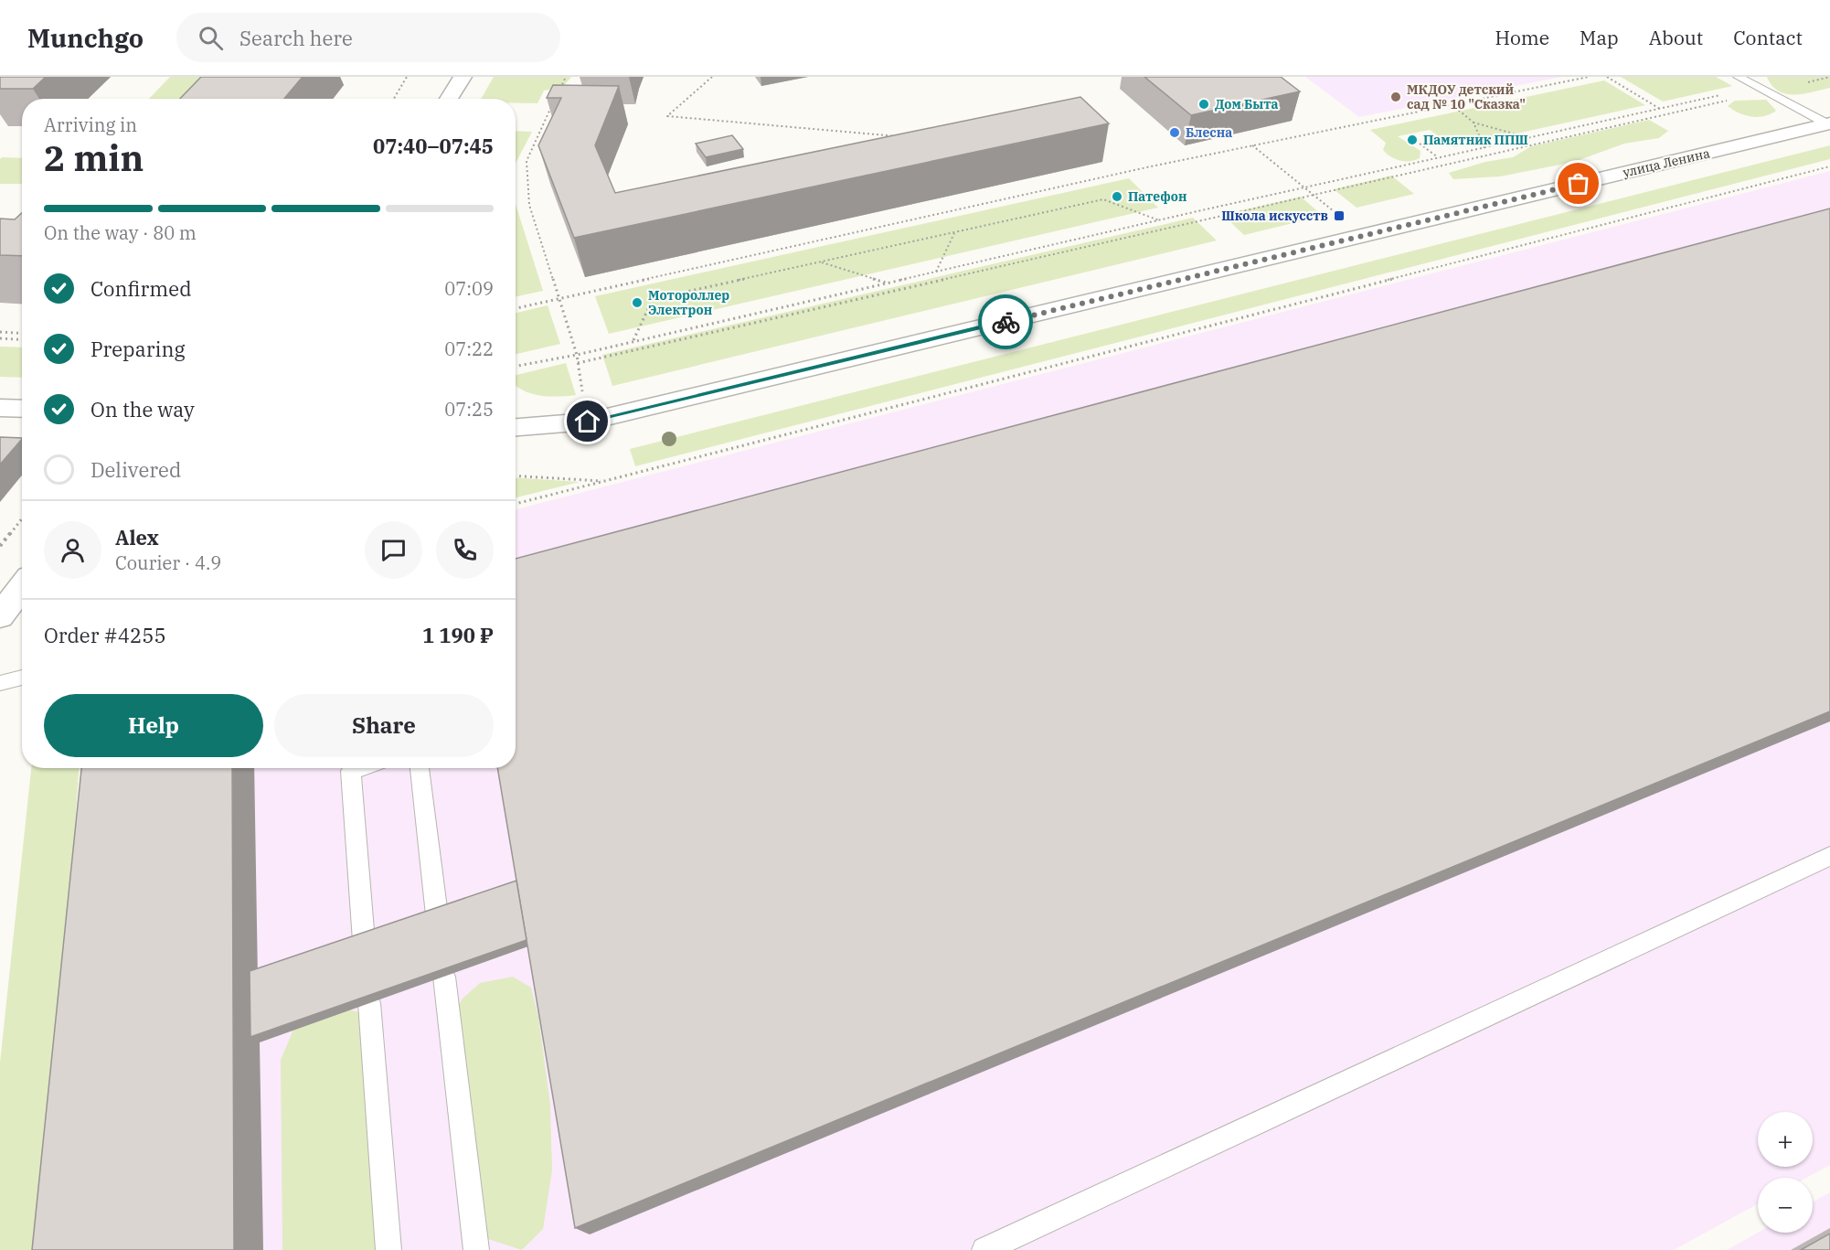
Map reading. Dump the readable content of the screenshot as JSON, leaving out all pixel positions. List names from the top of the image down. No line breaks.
{"streets":{"street":["улица Ленина"]},"places":{"other":["МКДОУ детский сад № 10 \"Сказка\"","Дом Быта","Блесна","Памятник ППШ","Патефон","Мотороллер Электрон"],"transit":["Школа искусств"]},"page":{"header":"Munchgo","search":"Search here","nav":["Home","Map","About","Contact"],"heading":["2 min","Arriving in","07:40–07:45"],"panel":["Alex","Courier · 4.9","Order #4255","1 190 ₽"],"bar":"On the way · 80 m","list":[["Confirmed","07:09"],["Preparing","07:22"],["On the way","07:25"],"Delivered"],"buttons":["Help","Share"],"map_buttons":["+","−"]}}
